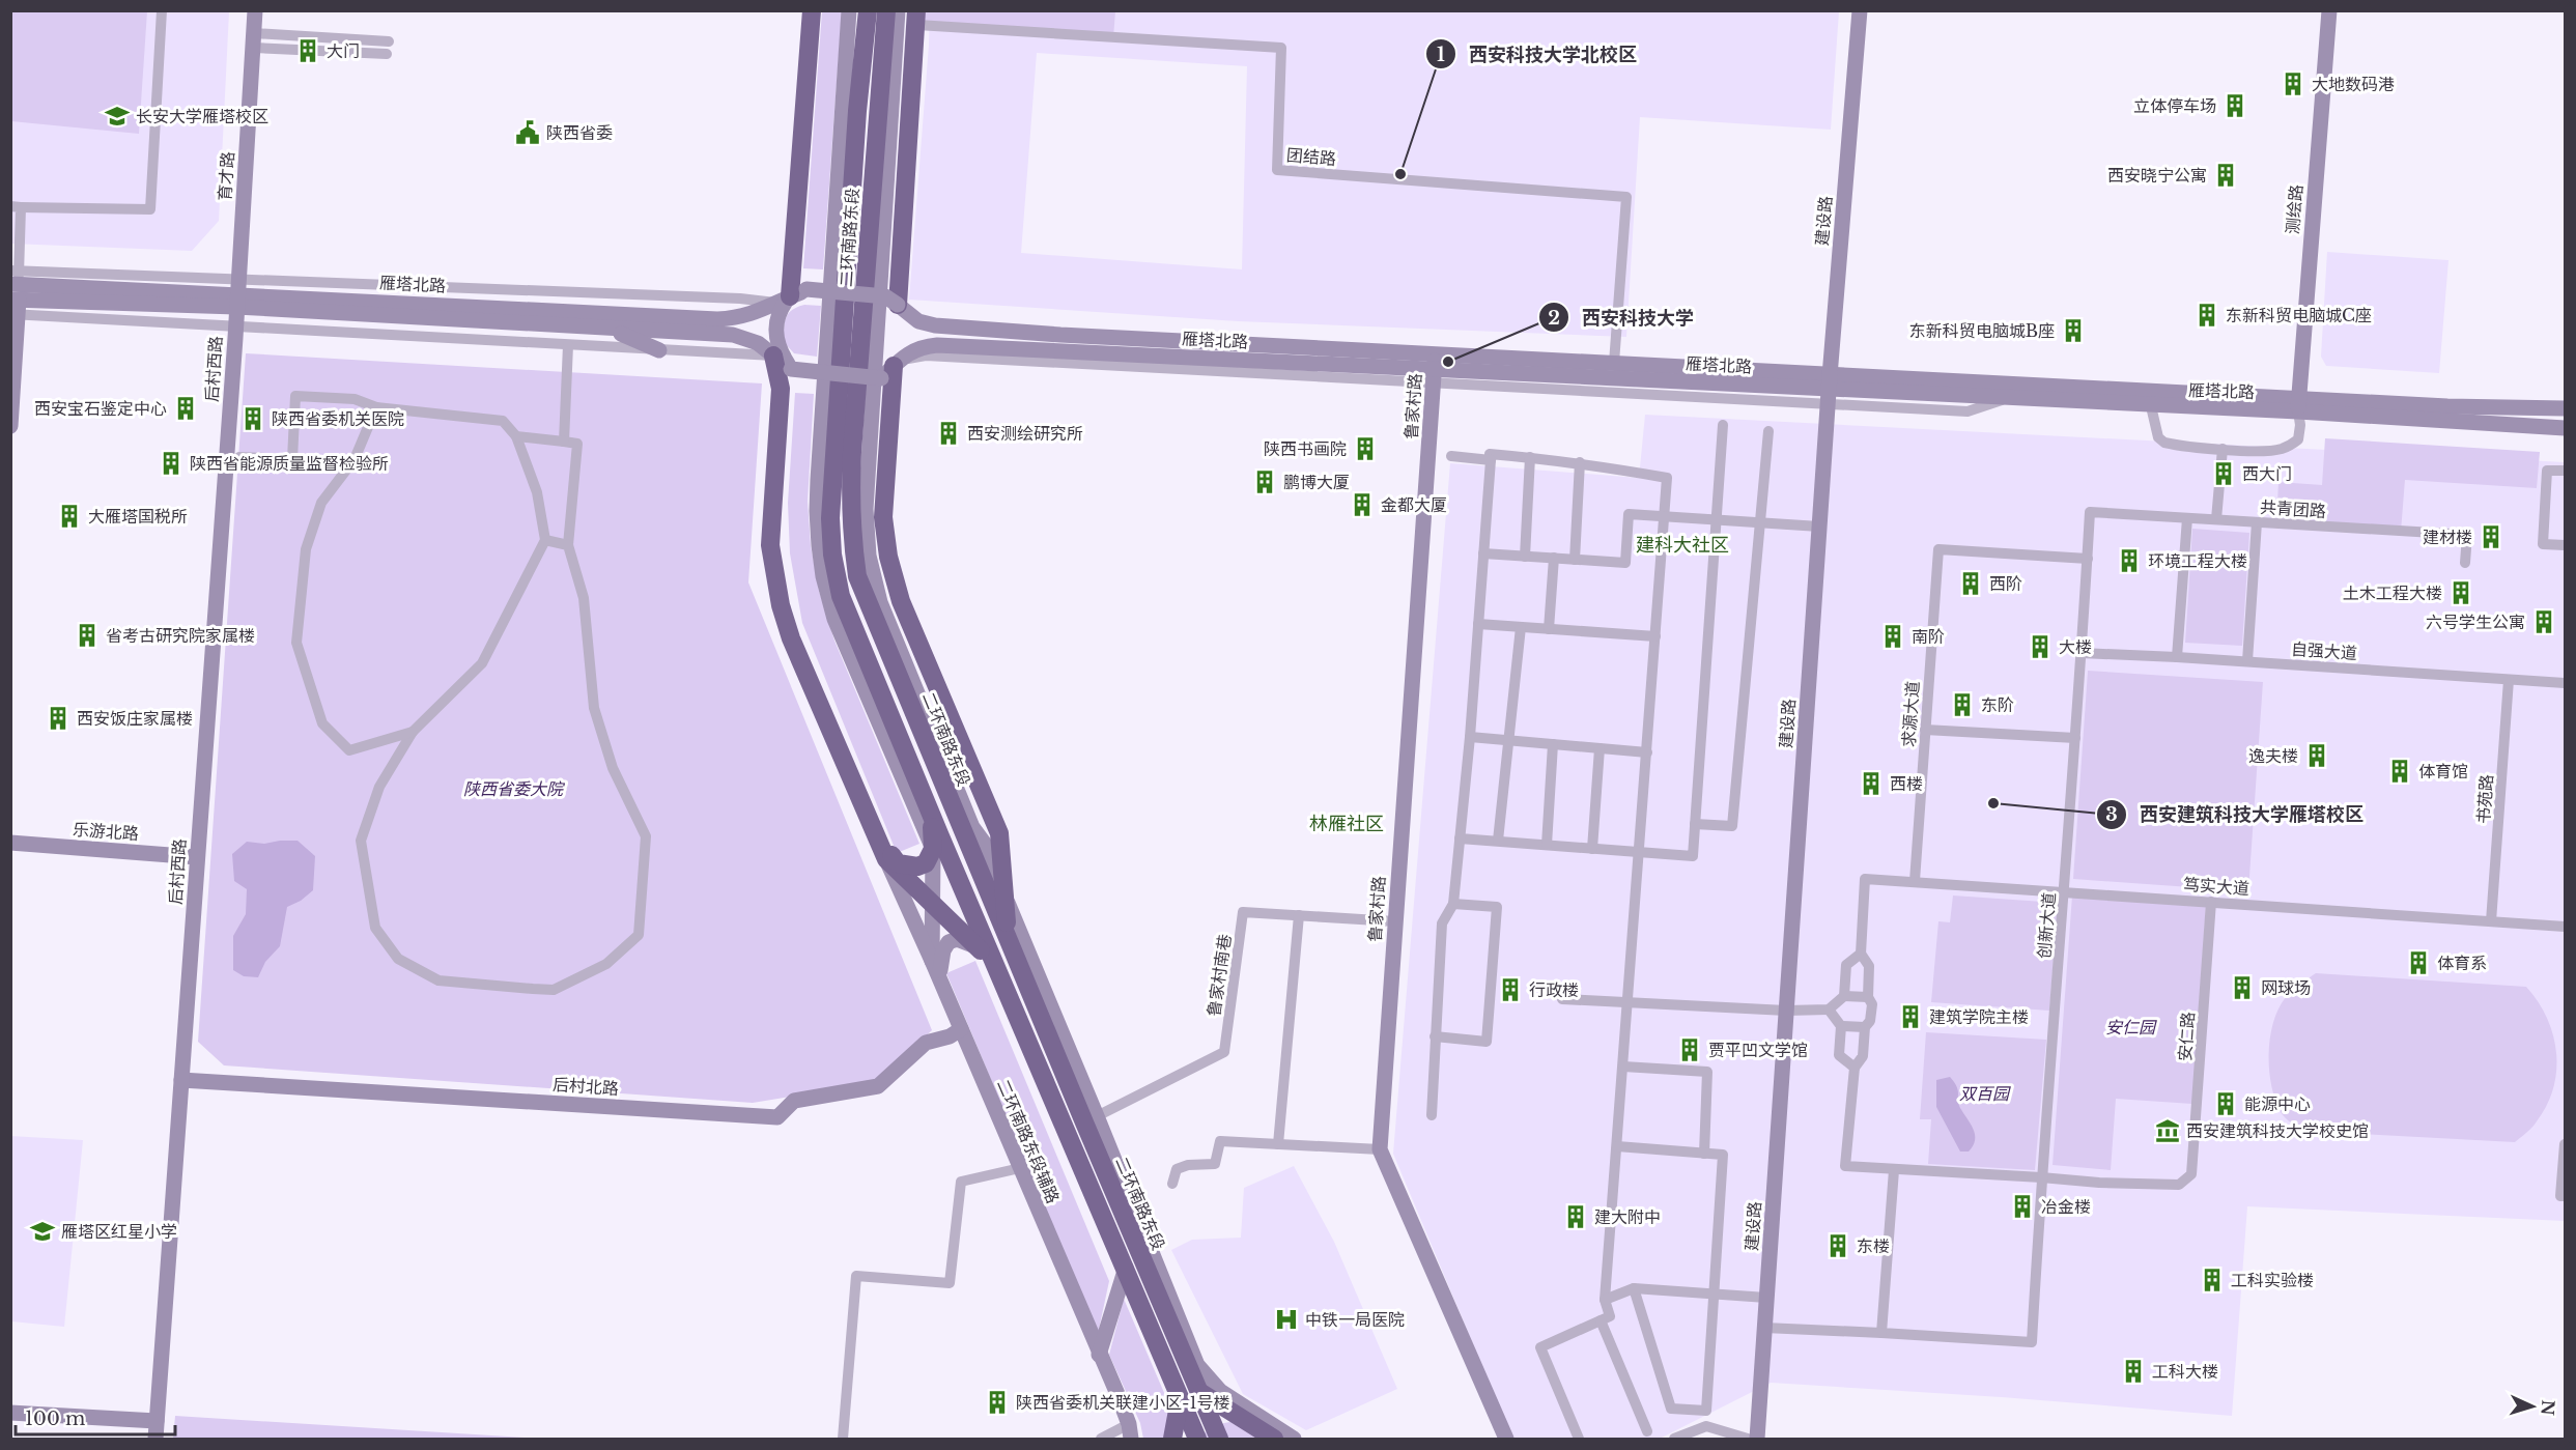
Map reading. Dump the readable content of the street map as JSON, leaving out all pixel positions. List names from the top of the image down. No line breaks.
{"streets":{"highway":["二环南路东段"],"main road":["育才路","测绘路","建设路","雁塔北路","后村西路","鲁家村路","乐游北路","后村北路","二环南路东段辅路"],"street":["团结路","共青团路","自强大道","求源大道","书苑路","笃实大道","创新大道","鲁家村南巷","安仁路"]},"crossings":[["团结路","雁塔北路"],["育才路","雁塔北路"],["育才路","后村西路"],["测绘路","雁塔北路"],["建设路","雁塔北路"],["雁塔北路","后村西路"],["雁塔北路","鲁家村路"],["后村西路","乐游北路"],["后村西路","后村北路"],["鲁家村路","鲁家村南巷"],["共青团路","创新大道"],["自强大道","书苑路"],["自强大道","创新大道"],["求源大道","笃实大道"],["求源大道","创新大道"],["书苑路","笃实大道"],["笃实大道","创新大道"],["笃实大道","安仁路"],["创新大道","安仁路"],["后村北路","二环南路东段辅路"]],"districts":["建科大社区","林雁社区"],"parks":["陕西省委大院","安仁园","双百园"],"places":{"building":["大门","大地数码港","立体停车场","西安晓宁公寓","东新科贸电脑城C座","东新科贸电脑城B座","西安宝石鉴定中心","陕西省委机关医院","西安测绘研究所","陕西书画院","陕西省能源质量监督检验所","西大门","鹏博大厦","金都大厦","大雁塔国税所","建材楼","环境工程大楼","西阶","土木工程大楼","六号学生公寓","省考古研究院家属楼","南阶","大楼","东阶","西安饭庄家属楼","逸夫楼","体育馆","西楼","体育系","网球场","行政楼","建筑学院主楼","贾平凹文学馆","能源中心","冶金楼","建大附中","东楼","工科实验楼","工科大楼","陕西省委机关联建小区-1号楼"],"school or university":["长安大学雁塔校区","雁塔区红星小学"],"public building":["陕西省委"],"other":["西安科技大学北校区","西安科技大学","西安建筑科技大学雁塔校区"],"museum":["西安建筑科技大学校史馆"],"hospital":["中铁一局医院"]},"scale_bar":"100 m","north":"right"}
